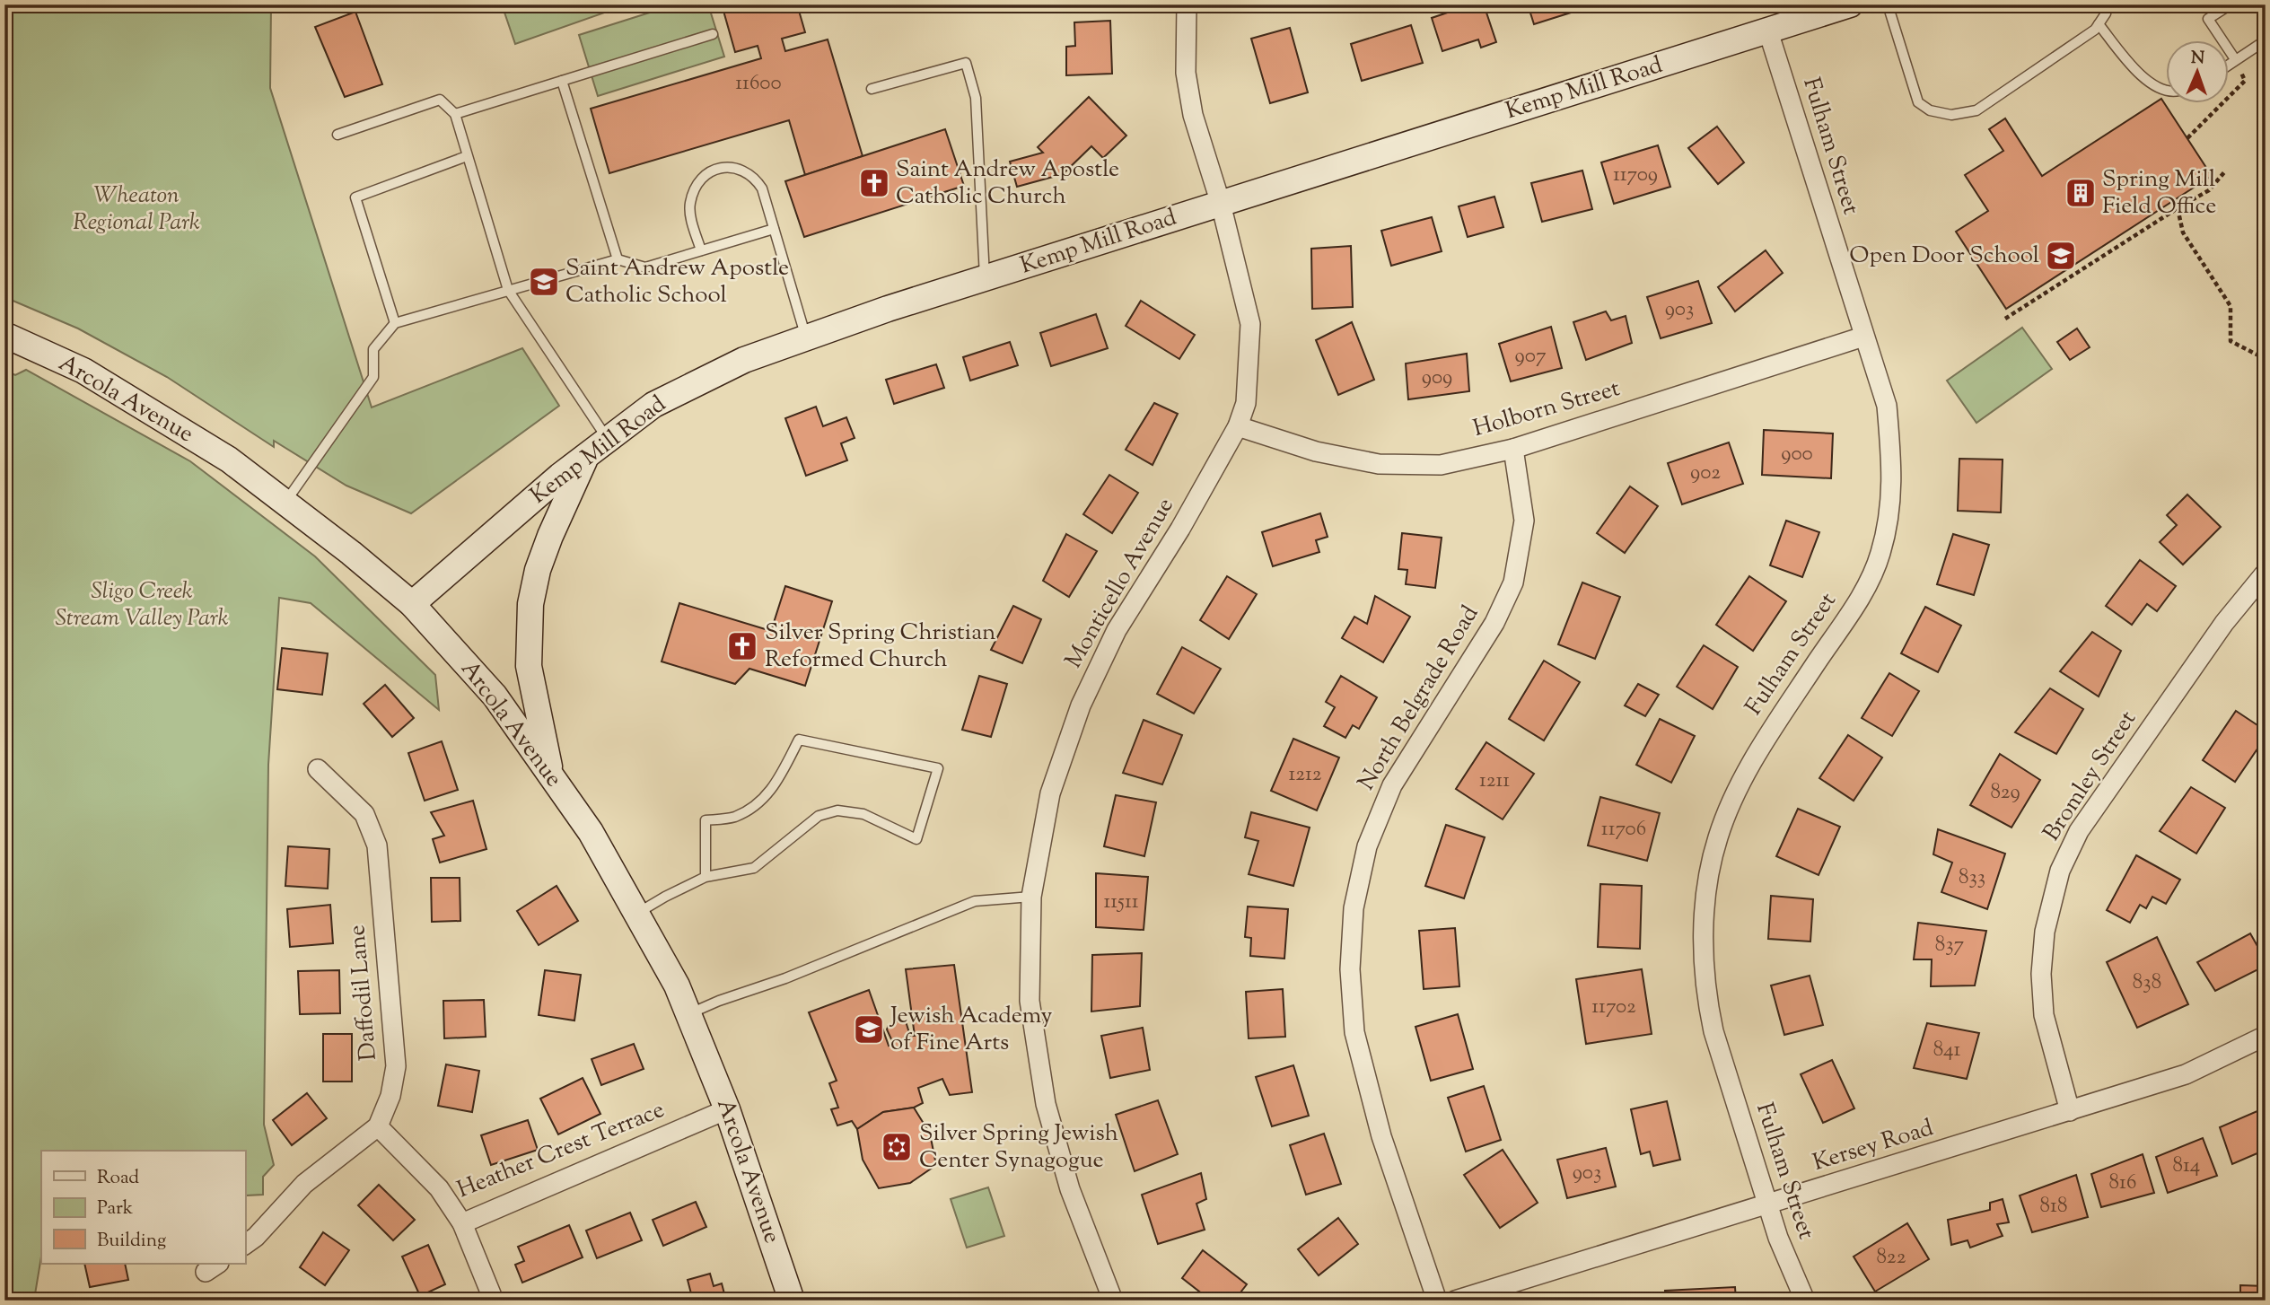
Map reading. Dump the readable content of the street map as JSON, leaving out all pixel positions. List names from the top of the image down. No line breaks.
{"streets":{"street":["Kemp Mill Road","Fulham Street","Arcola Avenue","Holborn Street","Monticello Avenue","North Belgrade Road","Bromley Street","Daffodil Lane","Kersey Road","Heather Crest Terrace"]},"crossings":[["Kemp Mill Road","Fulham Street"],["Kemp Mill Road","Arcola Avenue"],["Kemp Mill Road","Monticello Avenue"],["Fulham Street","Holborn Street"],["Fulham Street","Kersey Road"],["Arcola Avenue","Heather Crest Terrace"],["Holborn Street","Monticello Avenue"],["Holborn Street","North Belgrade Road"],["Bromley Street","Kersey Road"],["Daffodil Lane","Heather Crest Terrace"]],"parks":["Wheaton Regional Park","Sligo Creek Stream Valley Park"],"places":{"church":["Saint Andrew Apostle Catholic Church","Silver Spring Christian Reformed Church"],"building":["Spring Mill Field Office"],"school or university":["Open Door School","Saint Andrew Apostle Catholic School","Jewish Academy of Fine Arts"],"synagogue":["Silver Spring Jewish Center Synagogue"]},"house_numbers":["11600","11709","903","907","909","900","902","1212","1211","829","11706","833","11511","837","838","11702","841","814","903","816","818","822"],"legend":["Road","Park","Building"],"north":"top"}
